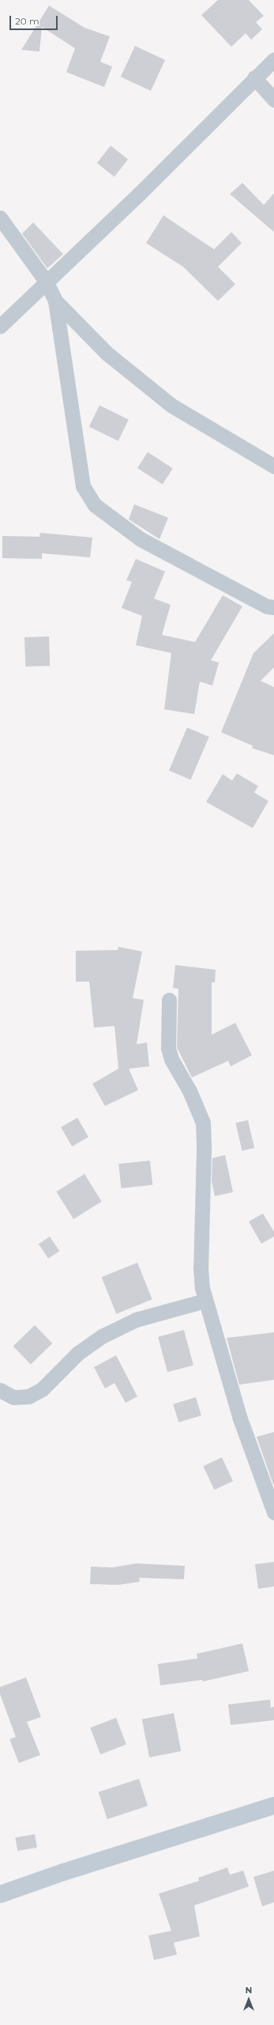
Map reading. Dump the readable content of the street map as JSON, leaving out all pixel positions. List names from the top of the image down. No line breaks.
{"scale_bar":"20 m","north":"top"}
